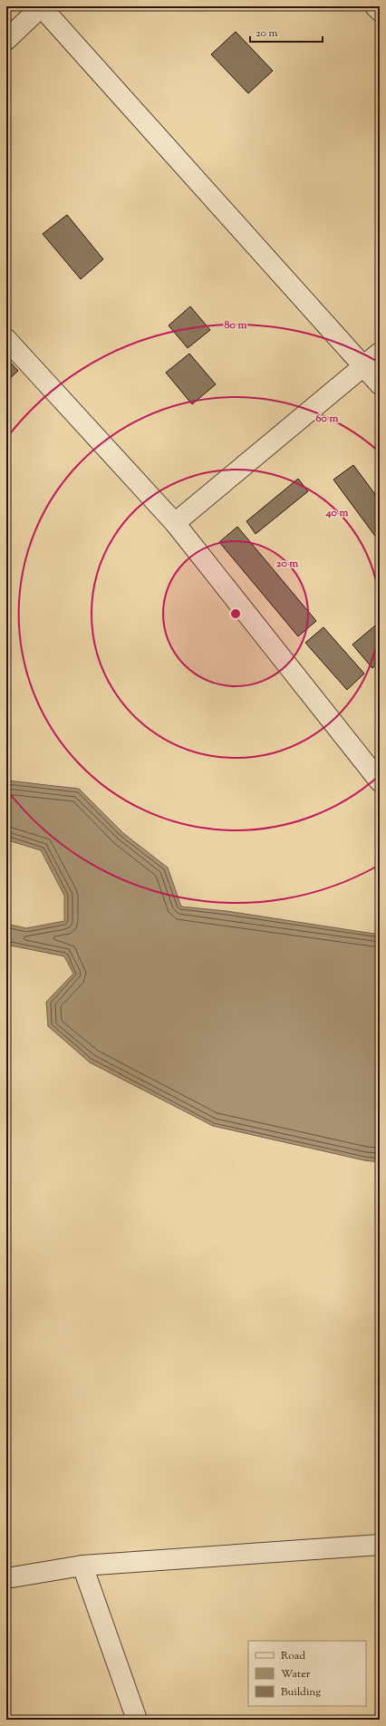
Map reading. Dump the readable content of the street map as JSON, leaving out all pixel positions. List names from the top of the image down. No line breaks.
{"legend":["Road","Water","Building"],"scale_bar":"20 m","rings":["80 m","60 m","40 m","20 m"]}
